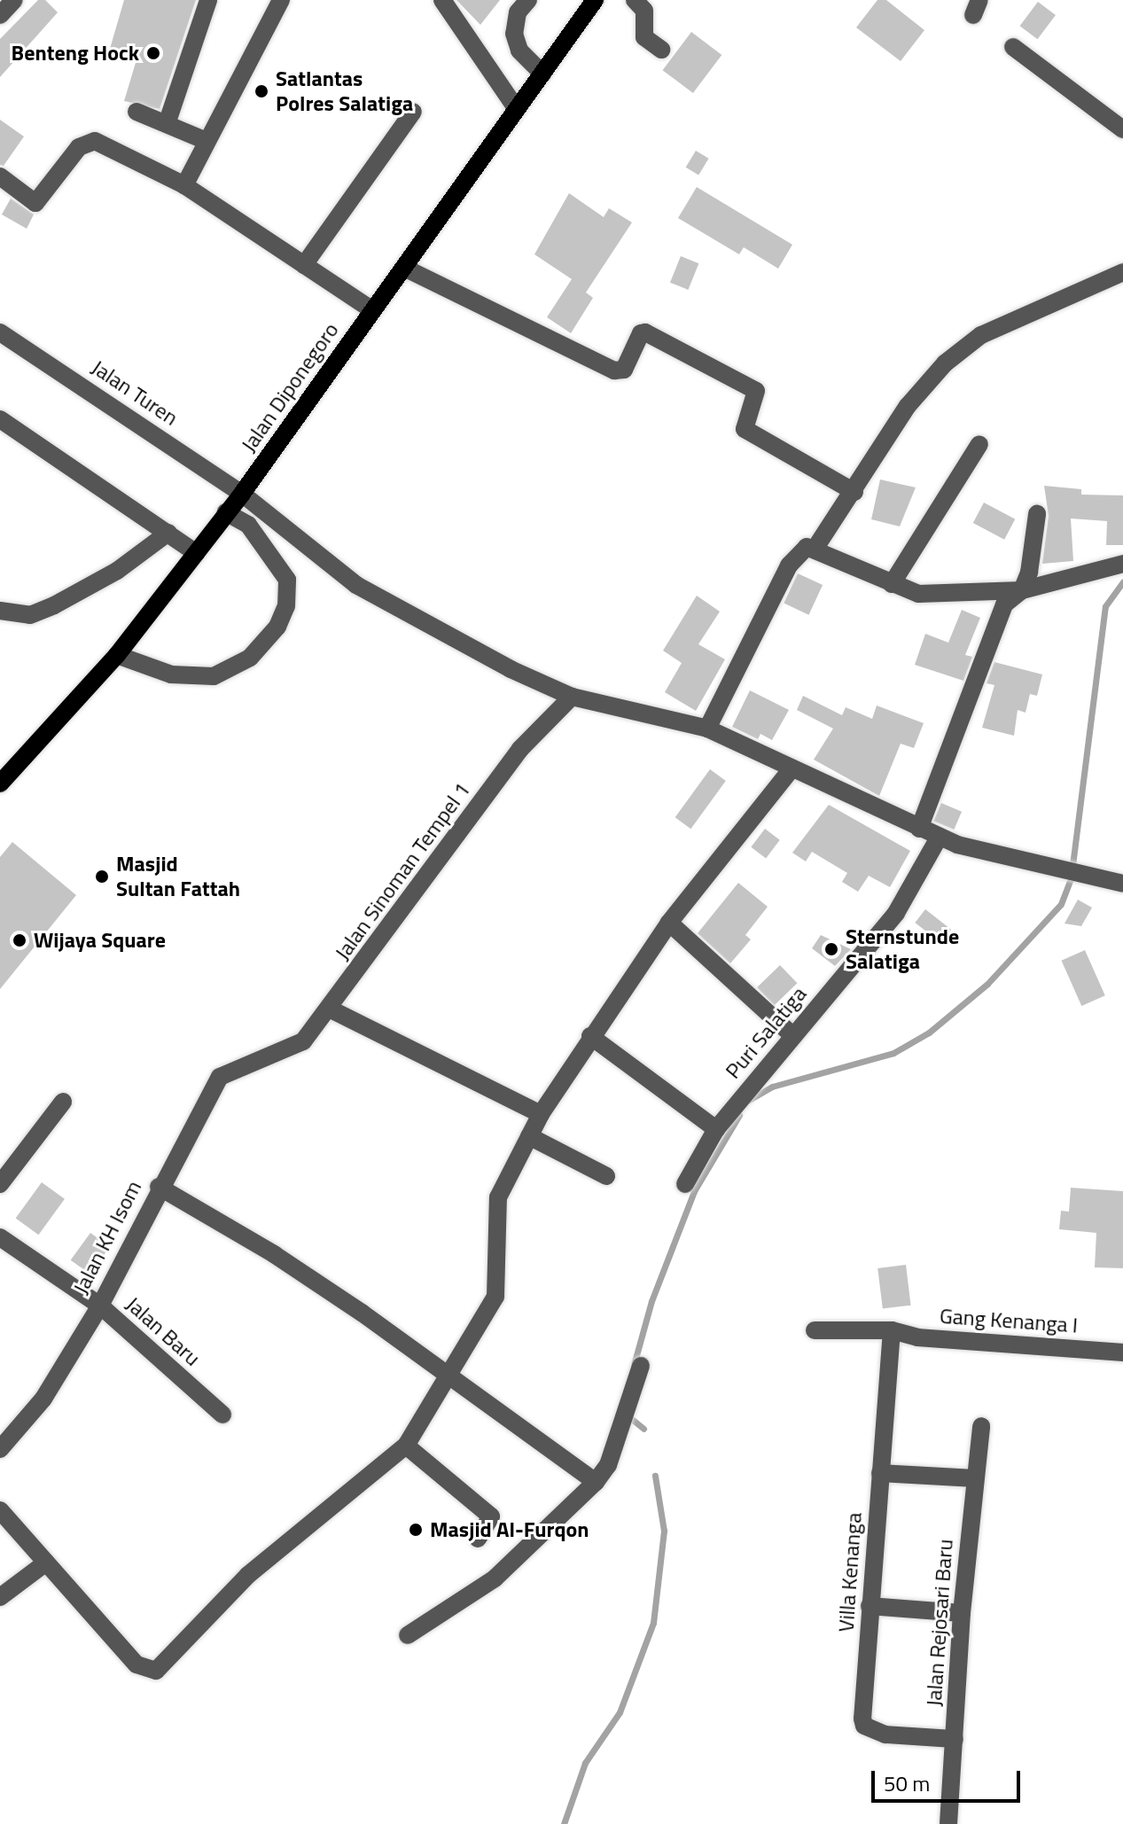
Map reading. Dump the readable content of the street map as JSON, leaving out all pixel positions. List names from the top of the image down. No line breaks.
{"streets":{"main road":["Jalan Diponegoro"],"street":["Jalan Turen","Jalan Sinoman Tempel 1","Puri Salatiga","Jalan KH Isom","Gang Kenanga I","Jalan Baru","Villa Kenanga","Jalan Rejosari Baru"]},"crossings":[["Jalan Diponegoro","Jalan Turen"],["Jalan Turen","Jalan Sinoman Tempel 1"],["Jalan Turen","Puri Salatiga"],["Jalan Sinoman Tempel 1","Jalan KH Isom"],["Jalan KH Isom","Jalan Baru"],["Gang Kenanga I","Villa Kenanga"],["Villa Kenanga","Jalan Rejosari Baru"]],"places":["Benteng Hock","Satlantas Polres Salatiga","Masjid Sultan Fattah","Wijaya Square","Sternstunde Salatiga","Masjid Al-Furqon"],"scale_bar":"50 m"}
